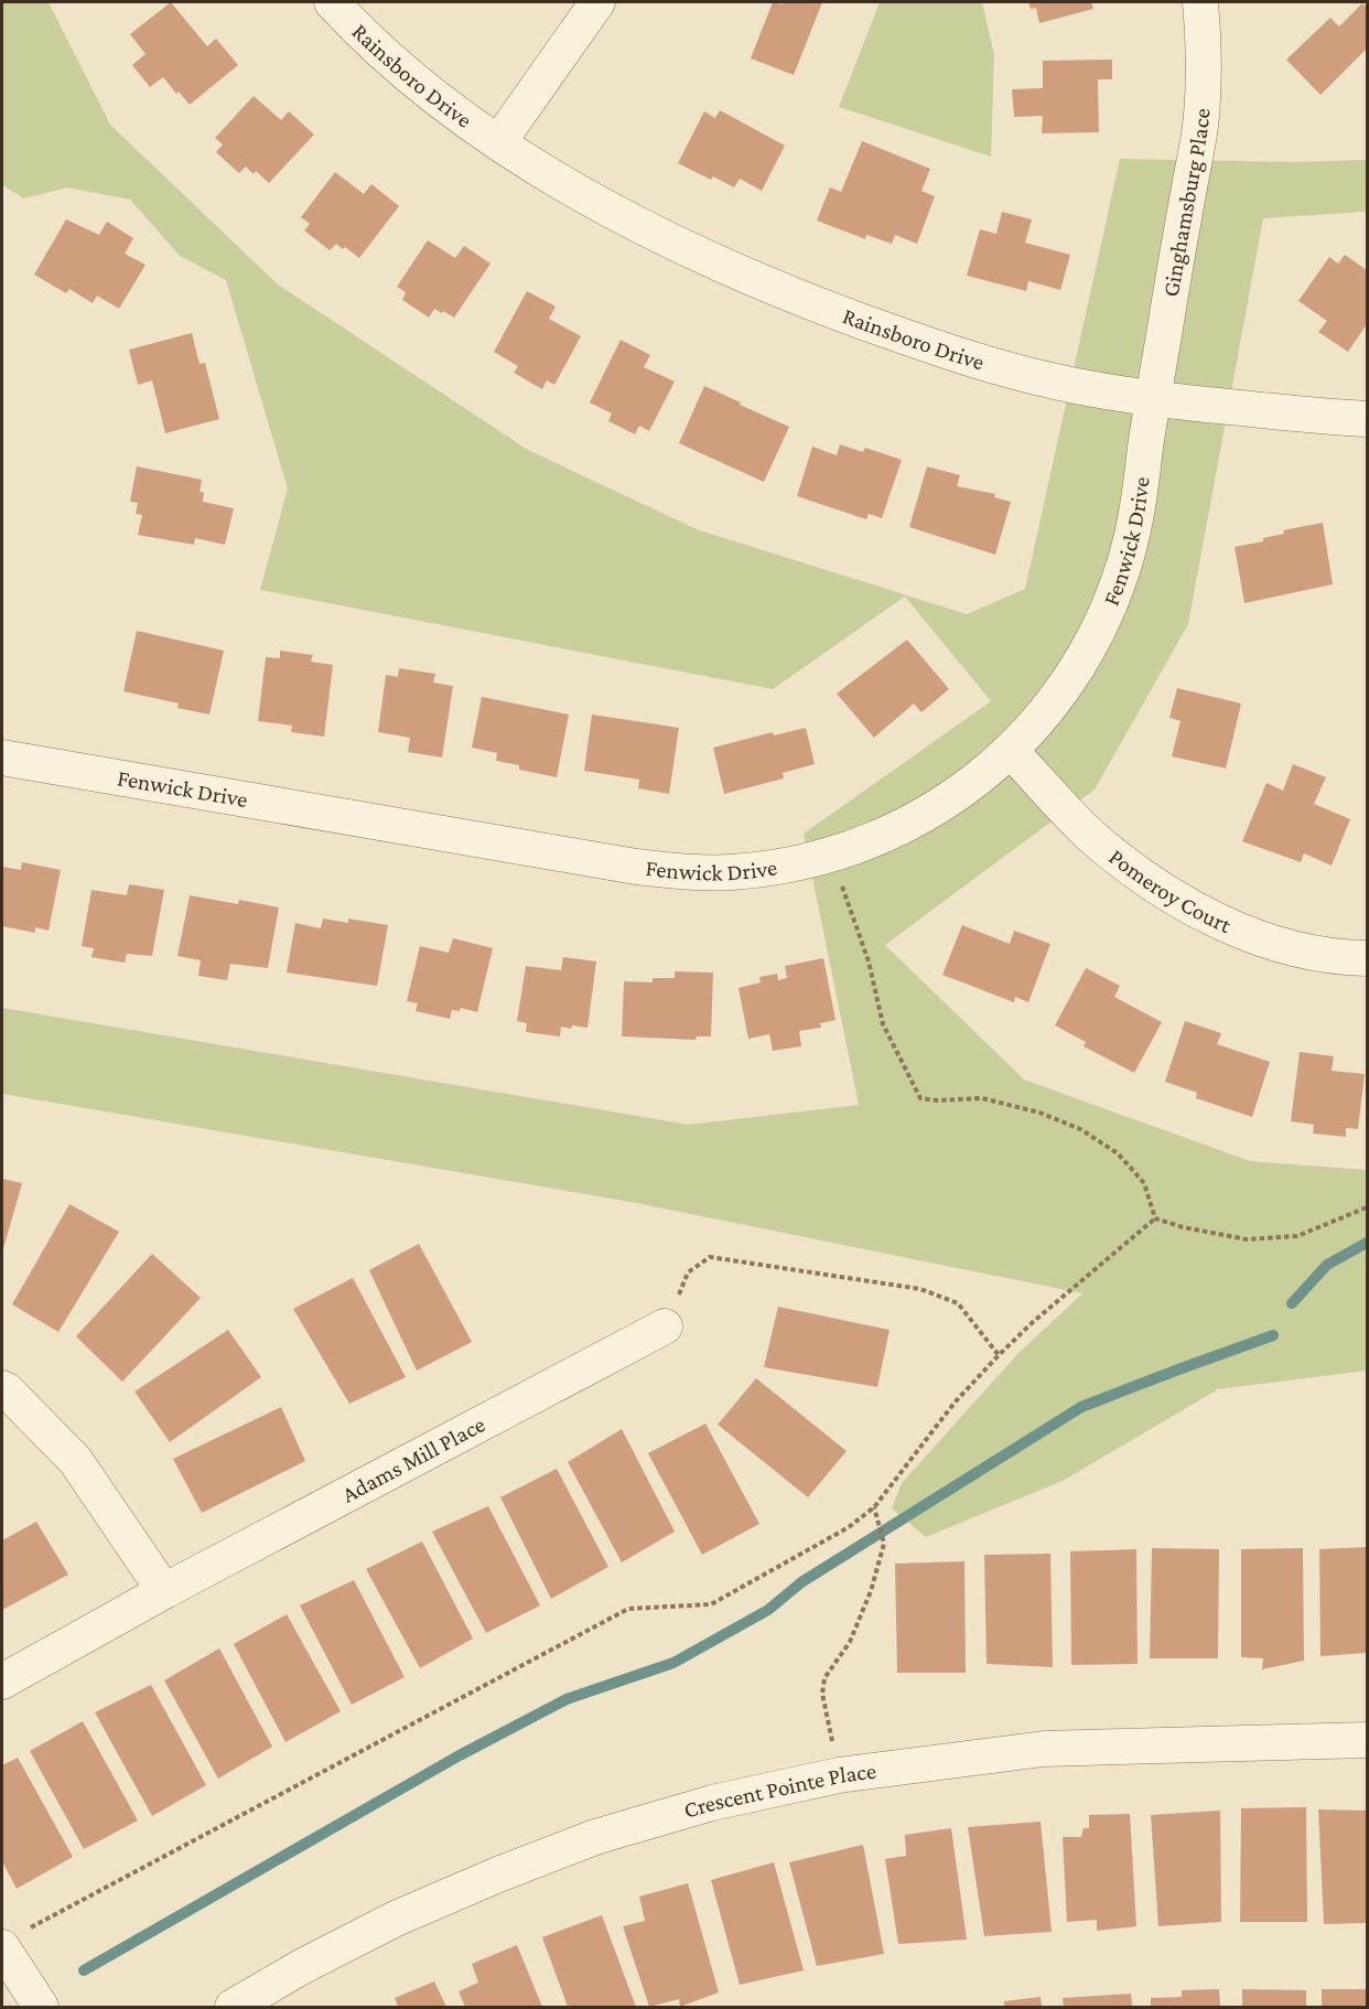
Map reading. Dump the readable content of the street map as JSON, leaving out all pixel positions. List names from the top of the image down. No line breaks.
{"streets":{"street":["Rainsboro Drive","Ginghamsburg Place","Fenwick Drive","Pomeroy Court","Adams Mill Place","Crescent Pointe Place"]},"crossings":[["Rainsboro Drive","Ginghamsburg Place"],["Rainsboro Drive","Fenwick Drive"],["Ginghamsburg Place","Fenwick Drive"],["Fenwick Drive","Pomeroy Court"]]}
